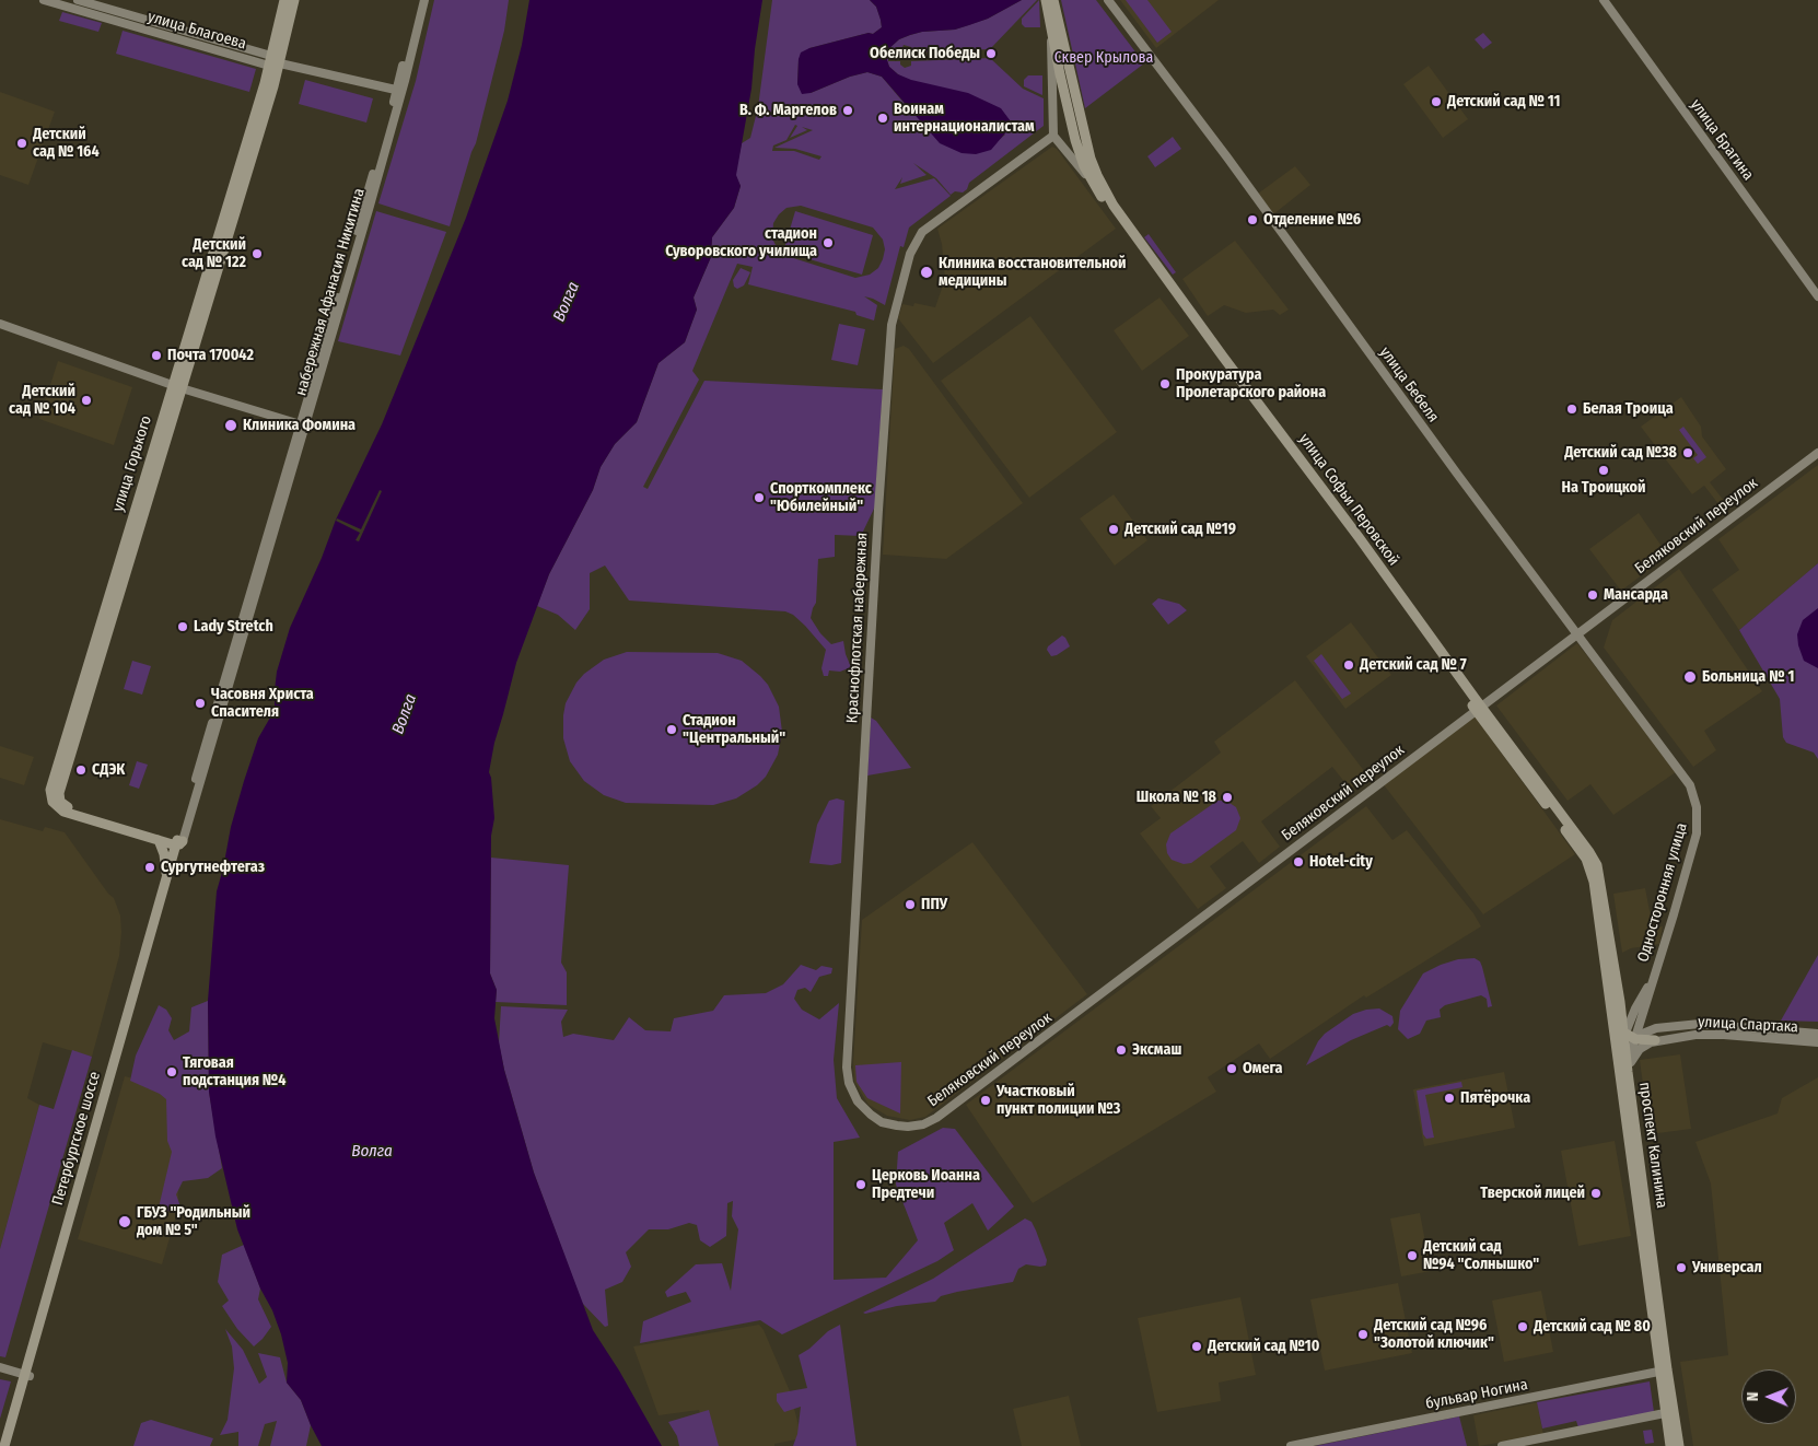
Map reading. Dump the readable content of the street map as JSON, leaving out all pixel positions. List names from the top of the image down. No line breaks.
{"streets":{"main road":["улица Горького","улица Софьи Перовской","Петербургское шоссе","проспект Калинина"],"street":["улица Благоева","улица Брагина","набережная Афанасия Никитина","улица Бебеля","Беляковский переулок","Краснофлотская набережная","Односторонняя улица","улица Спартака","бульвар Ногина"]},"crossings":[["улица Благоева","набережная Афанасия Никитина"],["улица Благоева","улица Горького"],["набережная Афанасия Никитина","улица Горького"],["набережная Афанасия Никитина","Петербургское шоссе"],["улица Бебеля","Беляковский переулок"],["улица Бебеля","Односторонняя улица"],["улица Горького","Петербургское шоссе"],["улица Софьи Перовской","Беляковский переулок"],["улица Софьи Перовской","проспект Калинина"],["Беляковский переулок","Краснофлотская набережная"],["Односторонняя улица","улица Спартака"],["Односторонняя улица","проспект Калинина"],["проспект Калинина","бульвар Ногина"]],"water":["Волга"],"parks":["Сквер Крылова"],"places":["Обелиск Победы","Детский сад № 11","В. Ф. Маргелов","Воинам интернационалистам","Детский сад № 164","Отделение №6","стадион Суворовского училища","Детский сад № 122","Клиника восстановительной медицины","Почта 170042","Прокуратура Пролетарского района","Детский сад № 104","Белая Троица","Клиника Фомина","Детский сад №38","На Троицкой","Спорткомплекс \"Юбилейный\"","Детский сад №19","Мансарда","Lady Stretch","Детский сад № 7","Больница № 1","Часовня Христа Спасителя","Стадион \"Центральный\"","СДЭК","Школа № 18","Hotel-city","Сургутнефтегаз","ППУ","Эксмаш","Омега","Тяговая подстанция №4","Пятёрочка","Участковый пункт полиции №3","Церковь Иоанна Предтечи","Тверской лицей","ГБУЗ \"Родильный дом № 5\"","Детский сад №94 \"Солнышко\"","Универсал","Детский сад № 80","Детский сад №96 \"Золотой ключик\"","Детский сад №10"],"north":"left"}
